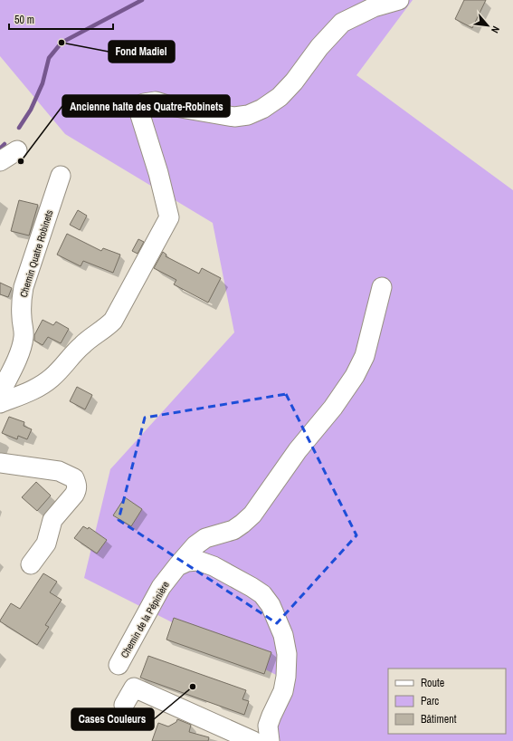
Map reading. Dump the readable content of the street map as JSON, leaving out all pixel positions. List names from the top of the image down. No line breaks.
{"streets":{"street":["Chemin Quatre Robinets","Chemin de la Pépinière"]},"places":["Fond Madiel","Ancienne halte des Quatre-Robinets","Cases Couleurs"],"legend":["Route","Parc","Bâtiment"],"scale_bar":"50 m","north":"bottom right"}
